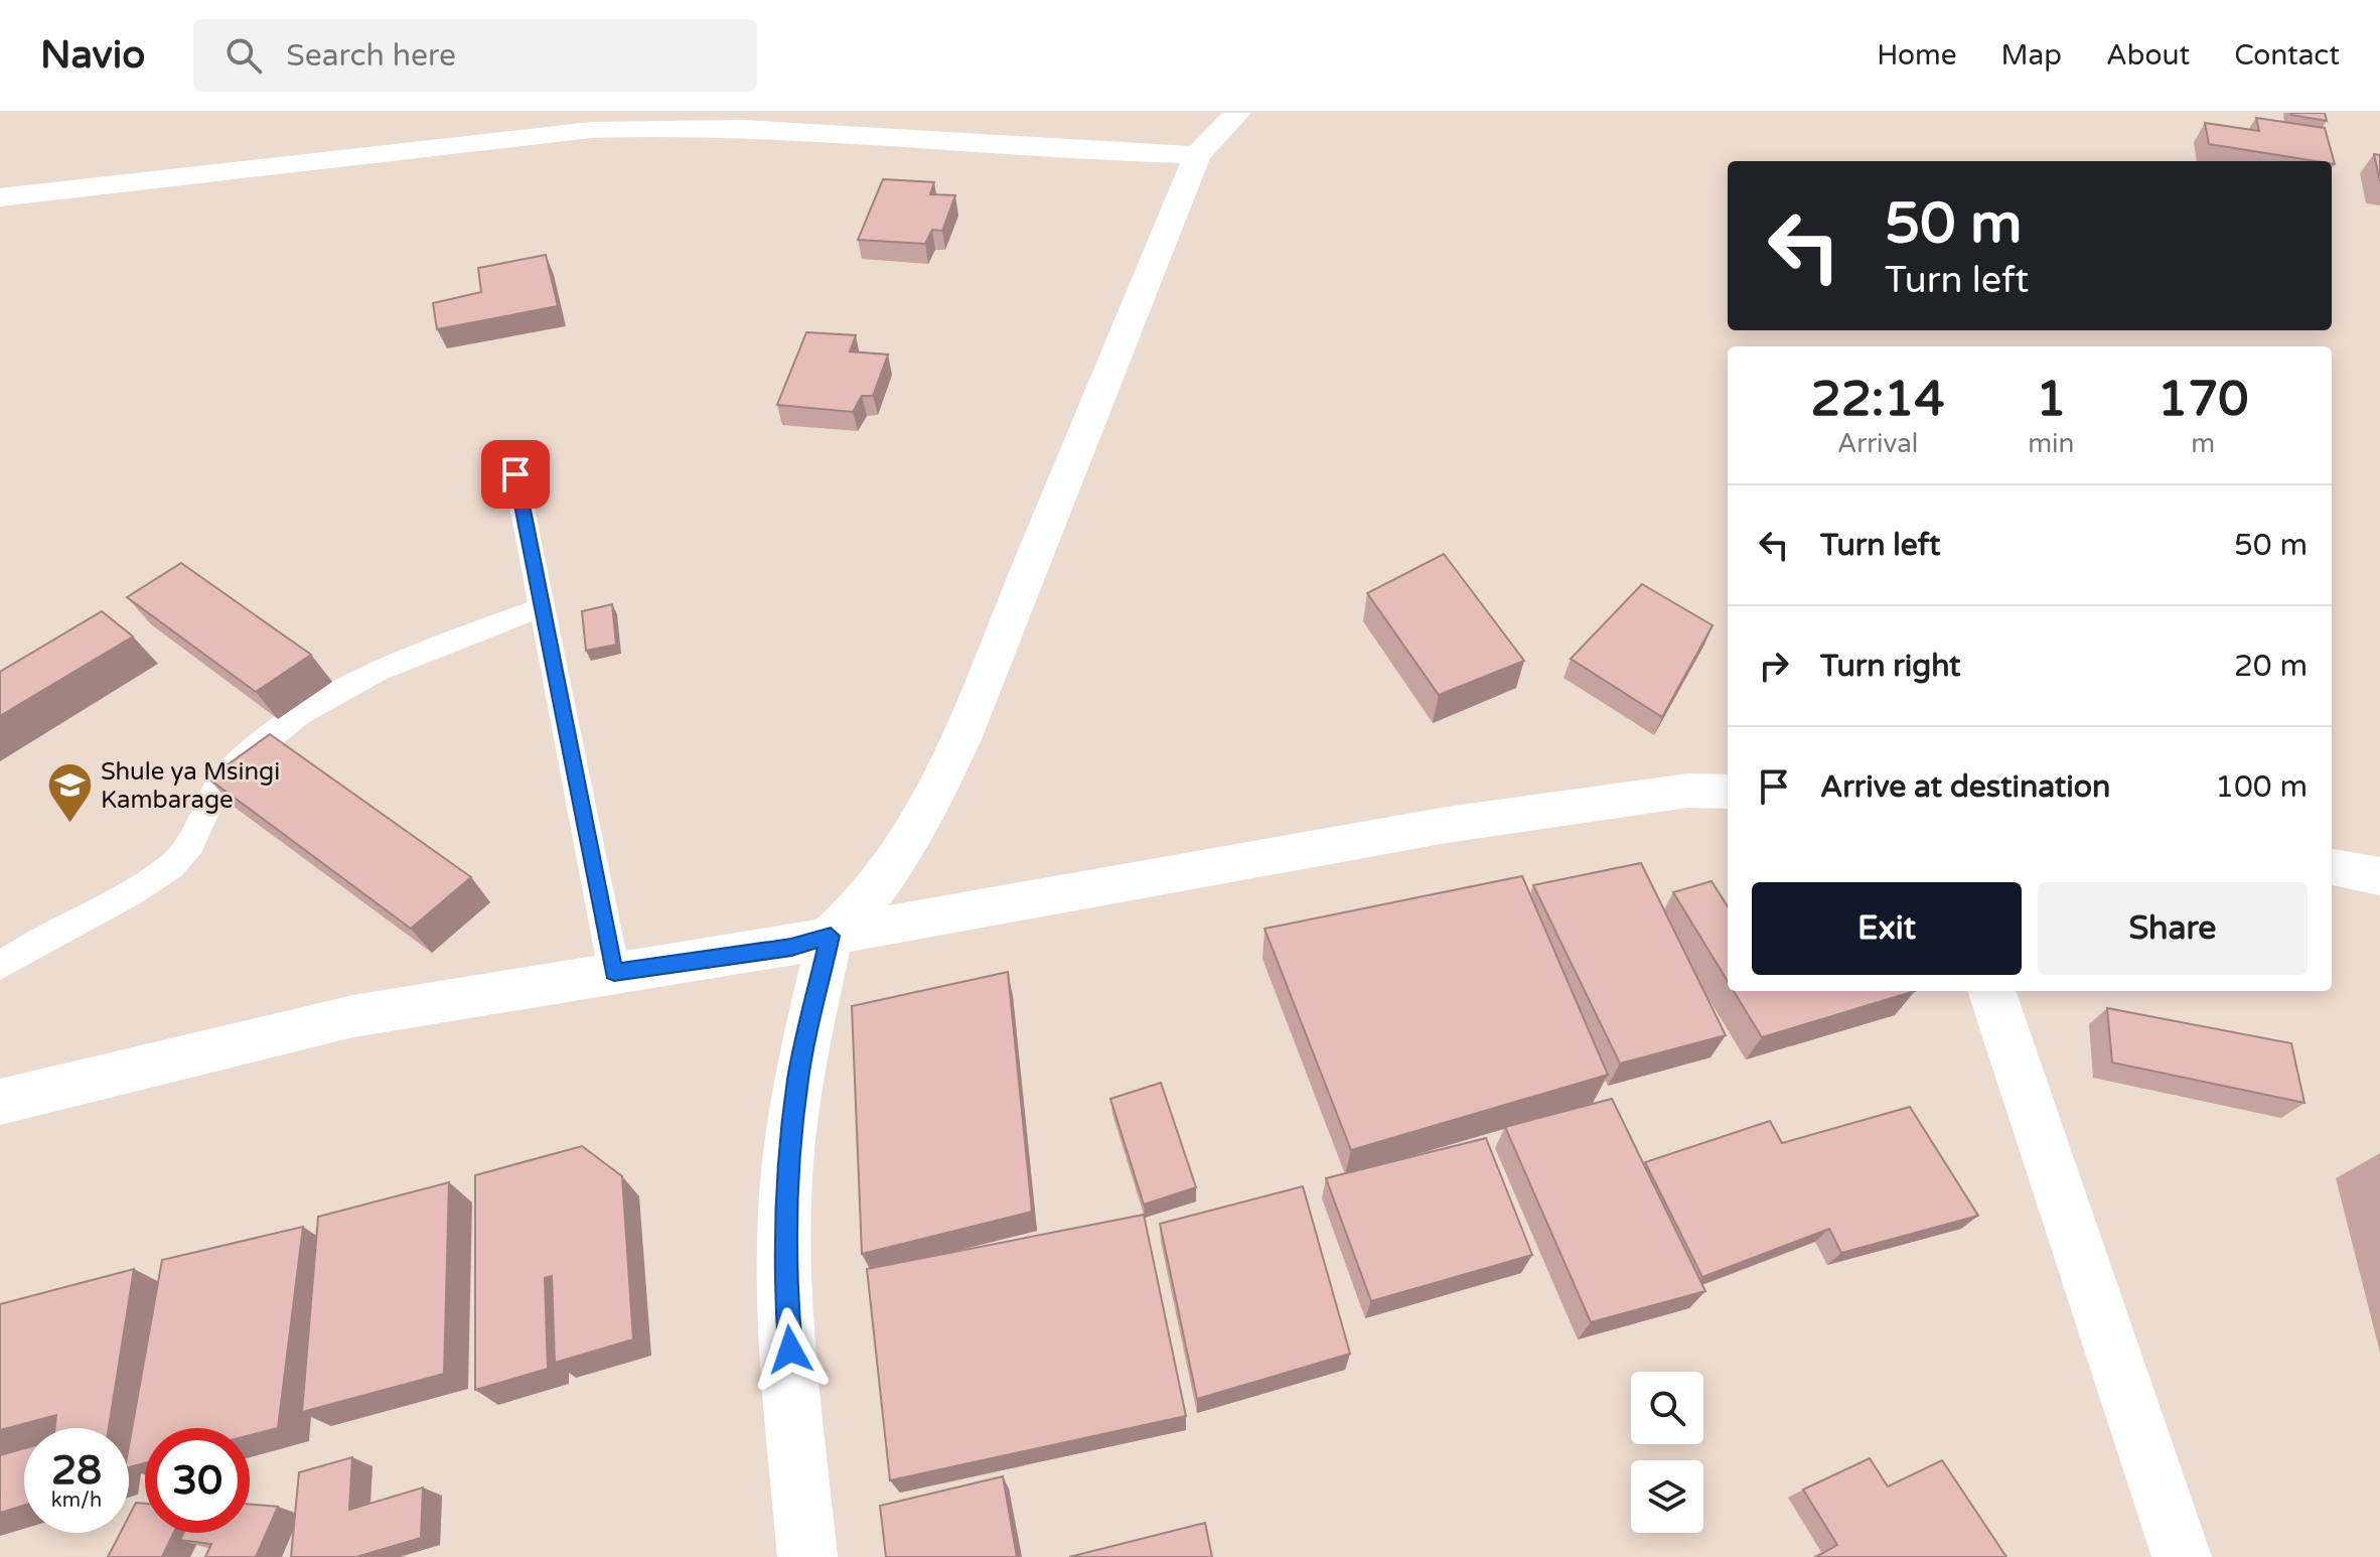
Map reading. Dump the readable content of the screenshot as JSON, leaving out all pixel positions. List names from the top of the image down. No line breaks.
{"places":{"school or university":["Shule ya Msingi Kambarage"]},"page":{"header":"Navio","search":"Search here","nav":["Home","Map","About","Contact"],"turn":["50 m","Turn left"],"eta":["22:14","Arrival","1","min","170","m"],"list":[{"name":"Turn left","value":"50 m"},{"name":"Turn right","value":"20 m"},{"name":"Arrive at destination","value":"100 m"}],"buttons":["Exit","Share"],"speed":"28 km/h","limit":"30"}}
